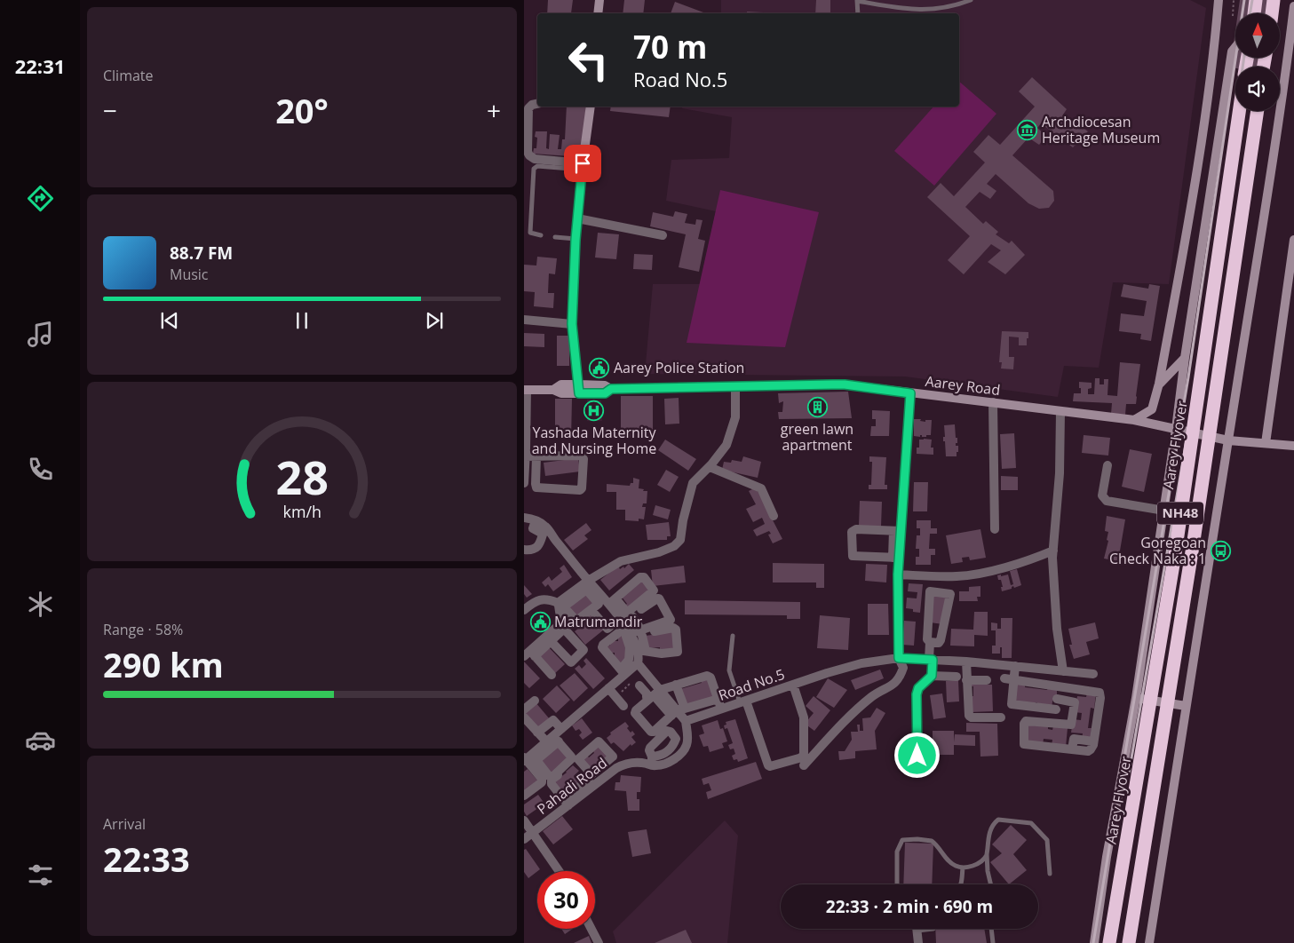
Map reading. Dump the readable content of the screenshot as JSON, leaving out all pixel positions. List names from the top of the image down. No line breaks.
{"streets":{"highway":["Aarey Flyover","NH48"],"main road":["Aarey Road"],"street":["Road No.5","Pahadi Road"]},"crossings":[["Road No.5","Pahadi Road"]],"places":{"museum":["Archdiocesan Heritage Museum"],"public building":["Aarey Police Station","Matrumandir"],"building":["green lawn apartment"],"hospital":["Yashada Maternity and Nursing Home"],"bus stop":["Goregoan Check Naka : 1"]},"north":"top","page":{"tabs":"22:31","tile":["Climate",["Range · 58%","290 km"],["Arrival","22:33"]],"turn":["70 m","Road No.5"],"heat":["−","20°","+"],"song":["88.7 FM","Music"],"limit":"30","trip":"22:33 · 2 min · 690 m","gauge":["28","km/h"]}}
